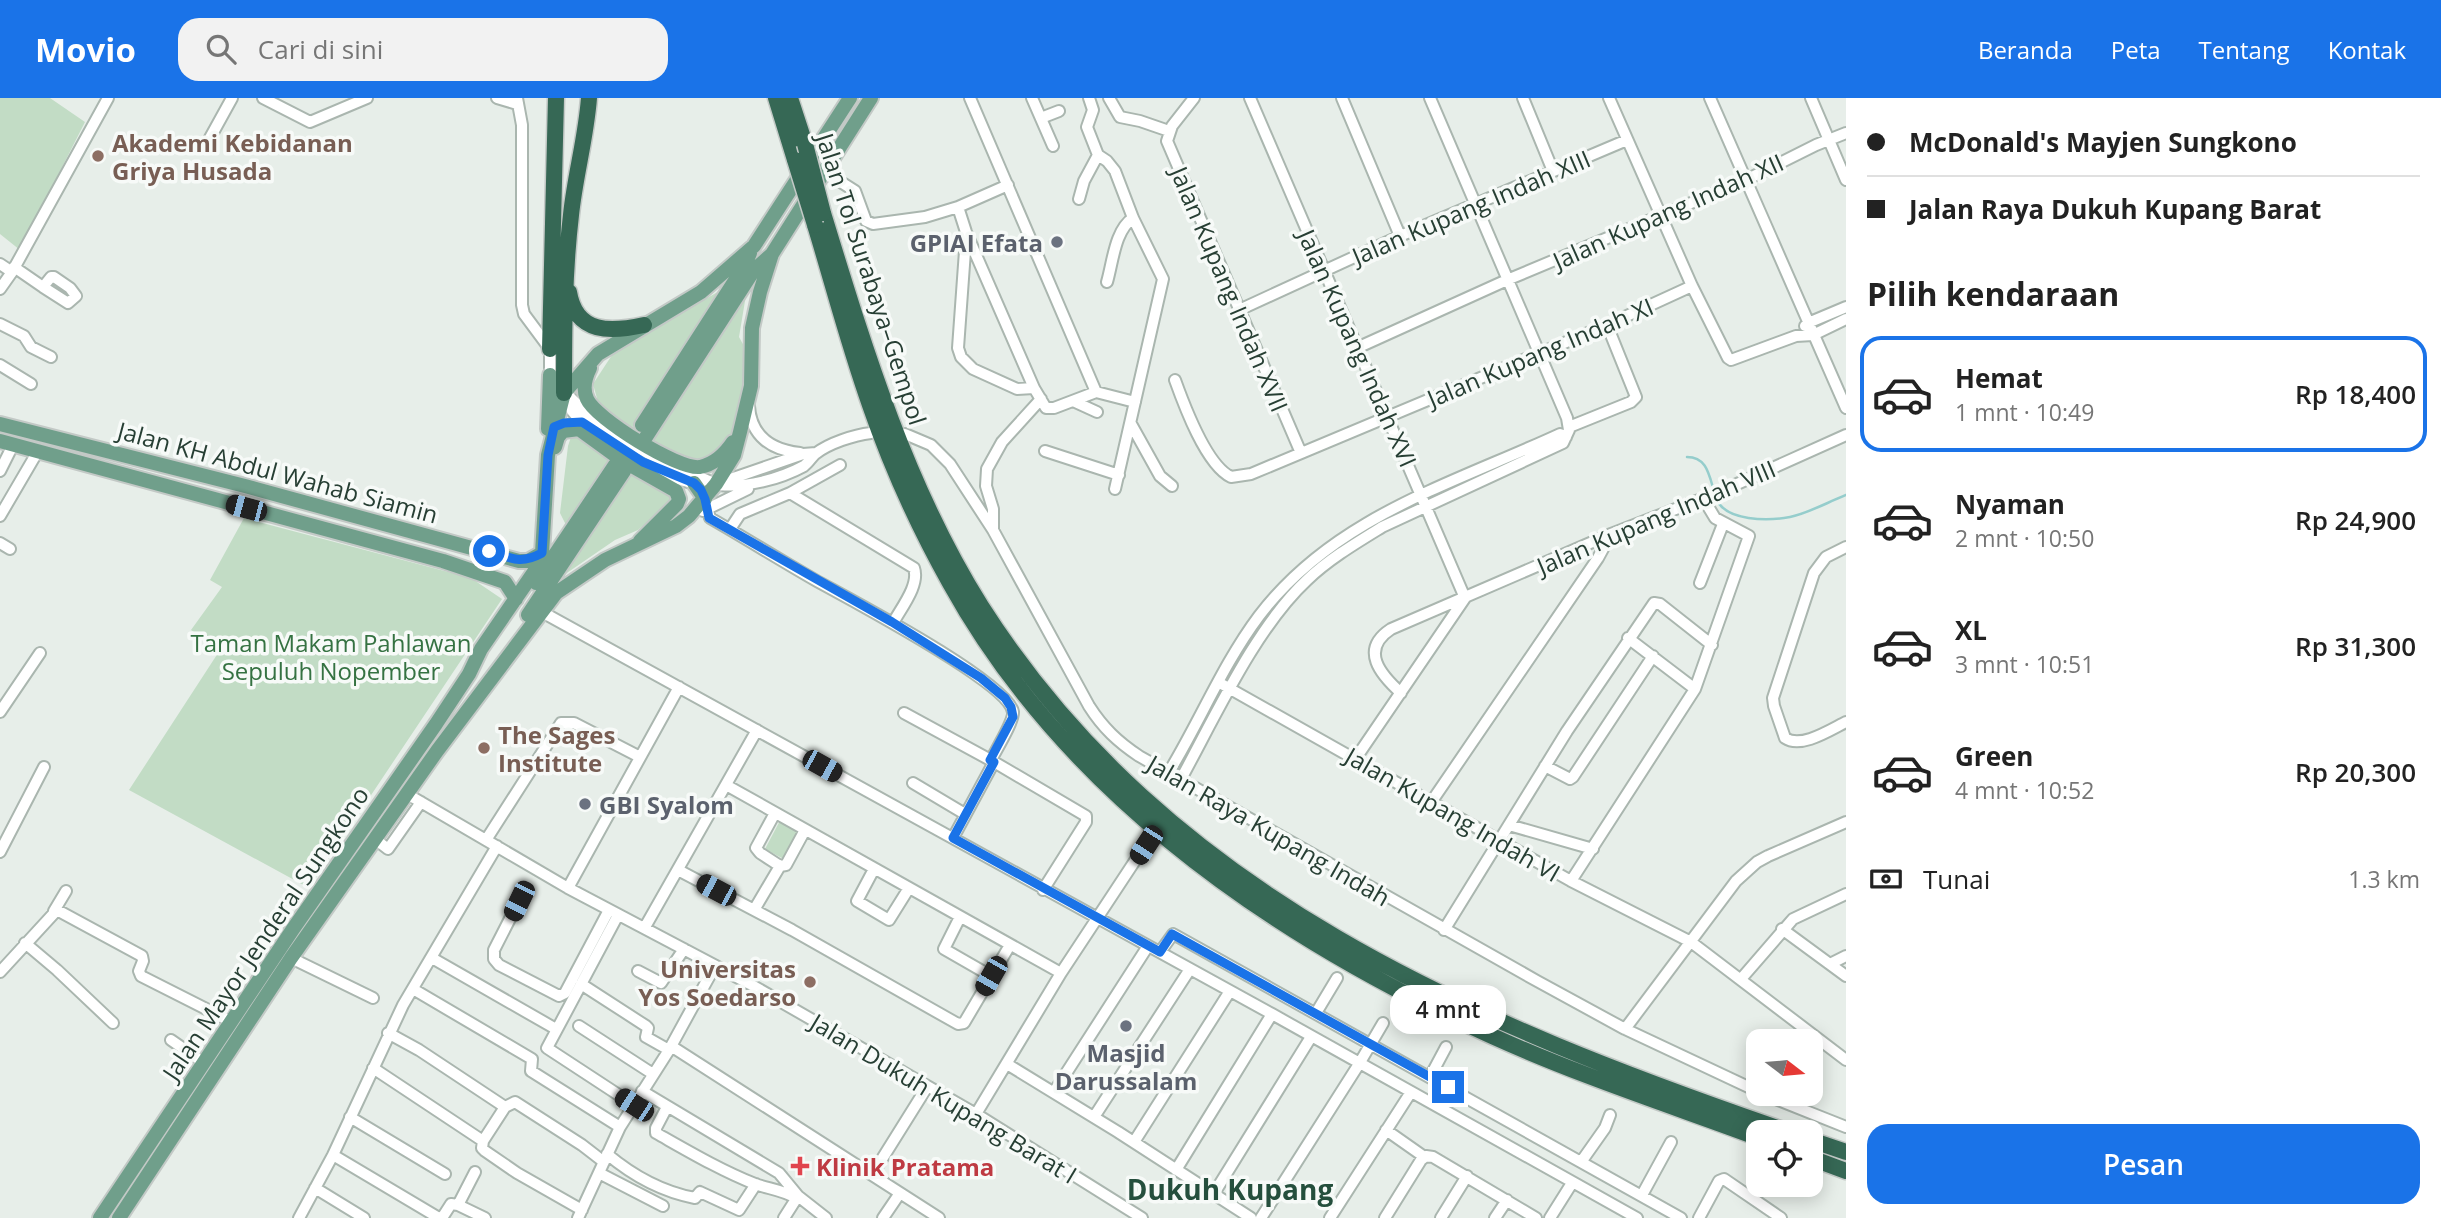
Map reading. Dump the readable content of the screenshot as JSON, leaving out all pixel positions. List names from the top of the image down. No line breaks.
{"streets":{"highway":["Jalan Tol Surabaya–Gempol"],"main road":["Jalan KH Abdul Wahab Siamin","Jalan Mayor Jenderal Sungkono"],"street":["Jalan Kupang Indah XIII","Jalan Kupang Indah XII","Jalan Kupang Indah XVII","Jalan Kupang Indah XVI","Jalan Kupang Indah XI","Jalan Kupang Indah VIII","Jalan Kupang Indah VI","Jalan Raya Kupang Indah","Jalan Dukuh Kupang Barat I"]},"crossings":[["Jalan Kupang Indah XIII","Jalan Kupang Indah XVII"],["Jalan Kupang Indah XIII","Jalan Kupang Indah XVI"],["Jalan Kupang Indah XII","Jalan Kupang Indah XVI"],["Jalan Kupang Indah XVII","Jalan Kupang Indah XI"],["Jalan Kupang Indah XVI","Jalan Kupang Indah XI"],["Jalan Kupang Indah XVI","Jalan Kupang Indah VIII"],["Jalan Mayor Jenderal Sungkono","Jalan Dukuh Kupang Barat I"]],"districts":["Dukuh Kupang"],"parks":["Taman Makam Pahlawan Sepuluh Nopember"],"places":{"other":["Akademi Kebidanan Griya Husada","GPIAI Efata","The Sages Institute","GBI Syalom","Universitas Yos Soedarso","Masjid Darussalam"],"health":["Klinik Pratama"]},"north":"right","page":{"header":"Movio","search":"Cari di sini","nav":["Beranda","Peta","Tentang","Kontak"],"banner":["McDonald's Mayjen Sungkono","Jalan Raya Dukuh Kupang Barat"],"heading":"Pilih kendaraan","list":[{"name":"Hemat","note":"1 mnt · 10:49","value":"Rp 18,400"},{"name":"Nyaman","note":"2 mnt · 10:50","value":"Rp 24,900"},{"name":"XL","note":"3 mnt · 10:51","value":"Rp 31,300"},{"name":"Green","note":"4 mnt · 10:52","value":"Rp 20,300"}],"pay":["Tunai","1.3 km"],"bubble":"4 mnt","buttons":"Pesan"}}
